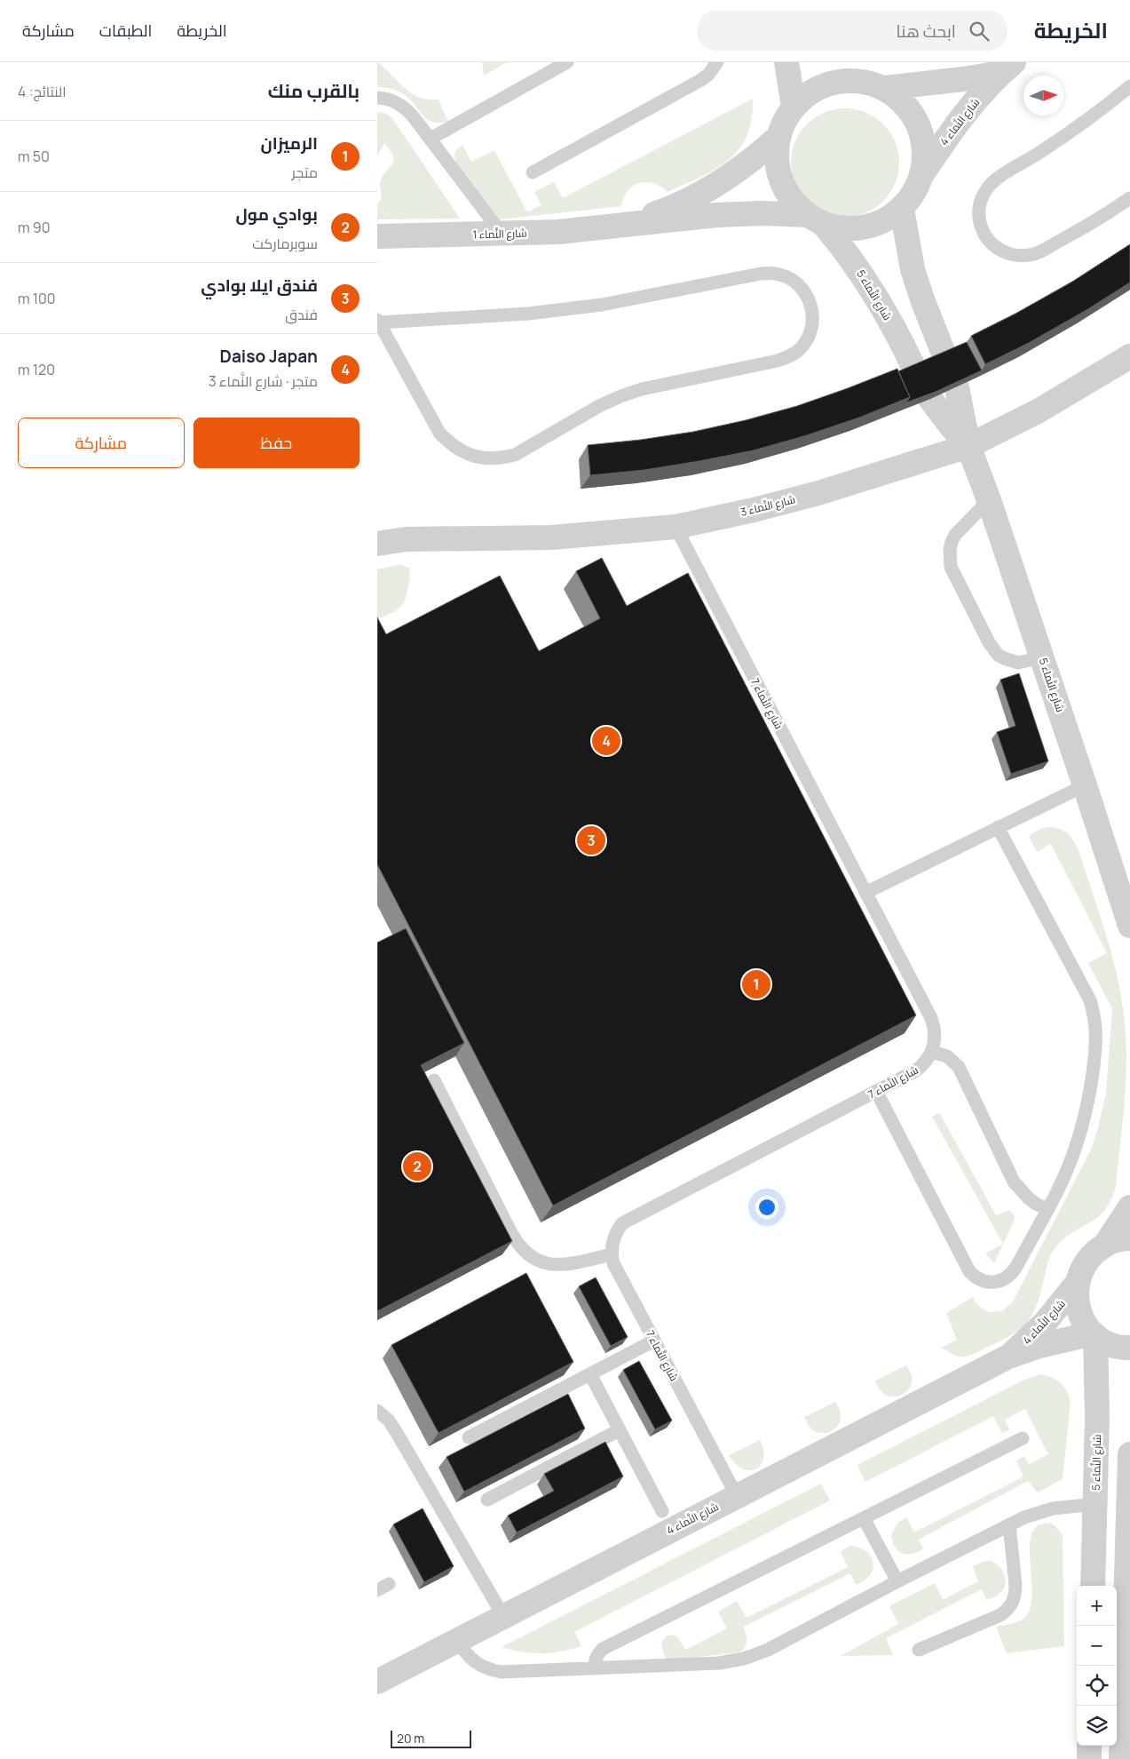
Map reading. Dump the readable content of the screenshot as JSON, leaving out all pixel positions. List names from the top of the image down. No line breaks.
{"streets":{"street":["شارع النَّماء 4","شارع النَّماء 1","شارع النَّماء 5","شارع النَّماء 3"],"lane":["شارع النَّماء 7"]},"crossings":[["شارع النَّماء 4","شارع النَّماء 1"],["شارع النَّماء 4","شارع النَّماء 5"],["شارع النَّماء 4","شارع النَّماء 7"],["شارع النَّماء 1","شارع النَّماء 5"],["شارع النَّماء 5","شارع النَّماء 3"],["شارع النَّماء 3","شارع النَّماء 7"]],"scale_bar":"20 m","north":"right","page":{"header":"الخريطة","search":"ابحث هنا","nav":["الخريطة","الطبقات","مشاركة"],"heading":["بالقرب منك","النتائج: 4"],"list":[{"mark":"1","name":"الرميزان","note":"متجر","value":"50 m"},{"mark":"2","name":"بوادي مول","note":"سوبرماركت","value":"90 m"},{"mark":"3","name":"فندق ايلا بوادي","note":"فندق","value":"100 m"},{"mark":"4","name":"Daiso Japan","note":"متجر · شارع النَّماء 3","value":"120 m"}],"buttons":["حفظ","مشاركة"],"pins":["4","3","1","2"],"map_buttons":["+","−"],"scale":"20 m"}}
